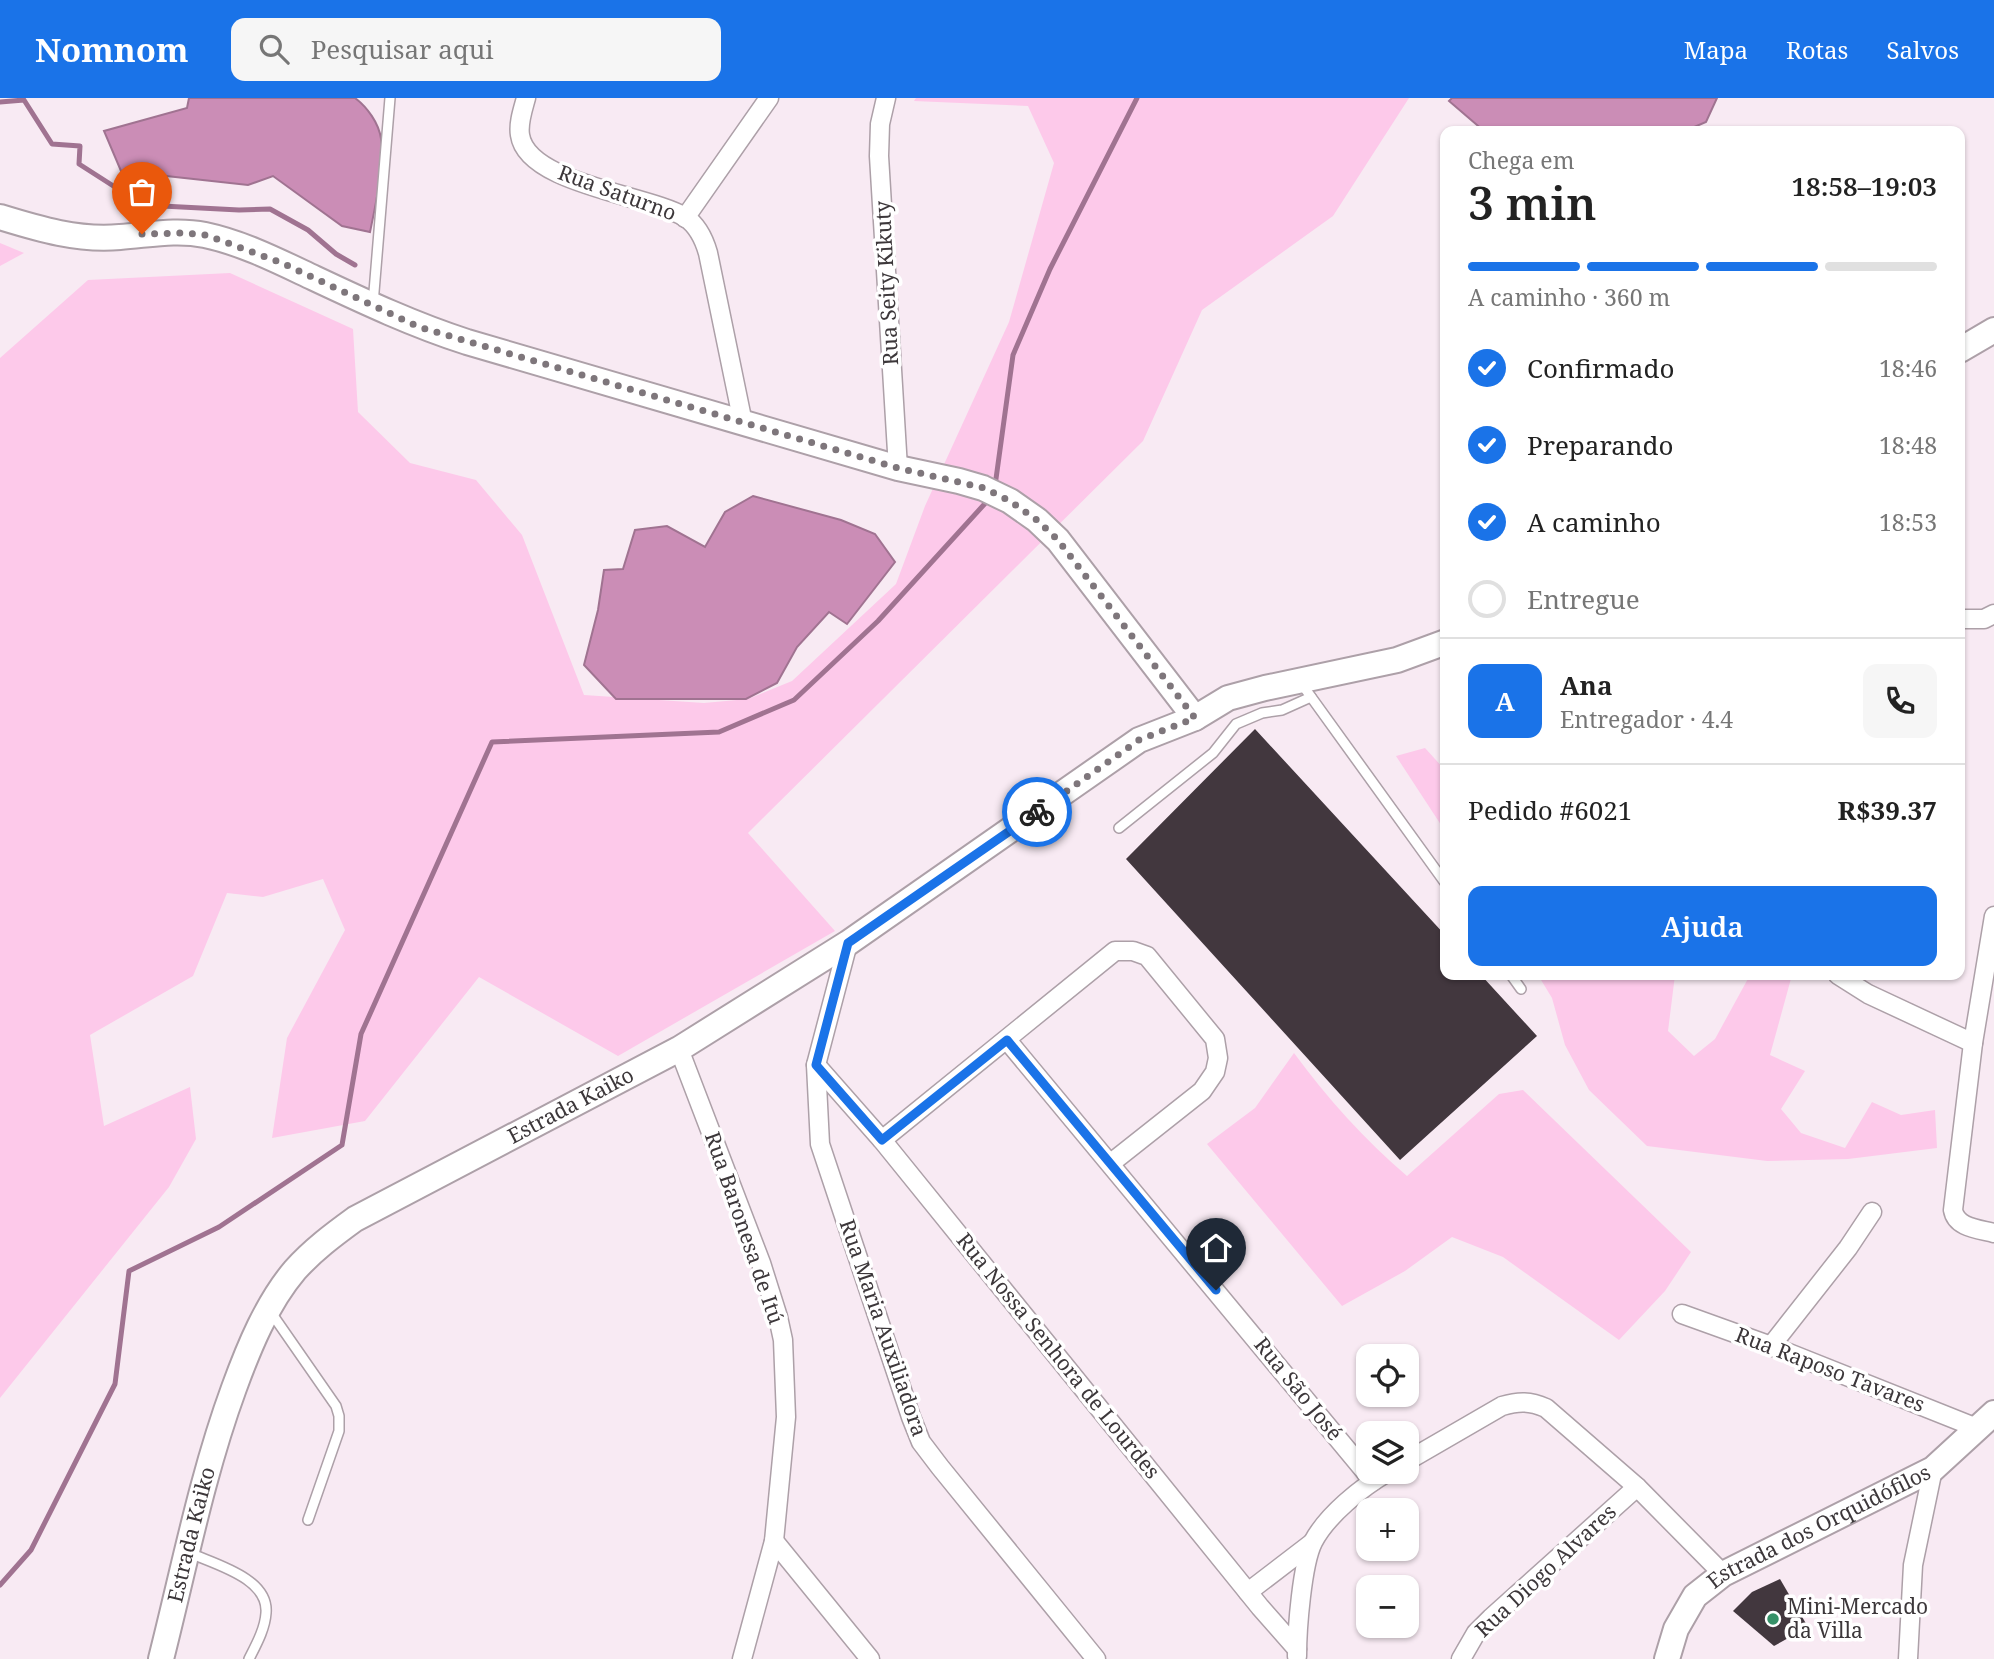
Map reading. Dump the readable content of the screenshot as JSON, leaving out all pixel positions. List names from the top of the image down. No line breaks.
{"streets":{"street":["Rua Saturno","Rua Seity Kikuty","Estrada Kaiko","Rua Baronesa de Itú","Rua Maria Auxiliadora","Rua Nossa Senhora de Lourdes","Rua Raposo Tavares","Rua São José","Estrada dos Orquidófilos","Rua Diogo Alvares"]},"crossings":[["Estrada Kaiko","Rua Baronesa de Itú"],["Estrada Kaiko","Rua Maria Auxiliadora"],["Rua Maria Auxiliadora","Rua Nossa Senhora de Lourdes"],["Rua Raposo Tavares","Estrada dos Orquidófilos"]],"places":["Mini-Mercado da Villa"],"page":{"header":"Nomnom","search":"Pesquisar aqui","nav":["Mapa","Rotas","Salvos"],"heading":["3 min","Chega em","18:58–19:03"],"panel":["Ana","Entregador · 4.4","Pedido #6021","R$39.37"],"bar":"A caminho · 360 m","list":[["Confirmado","18:46"],["Preparando","18:48"],["A caminho","18:53"],"Entregue"],"round":"A","buttons":"Ajuda","map_buttons":["+","−"]}}
